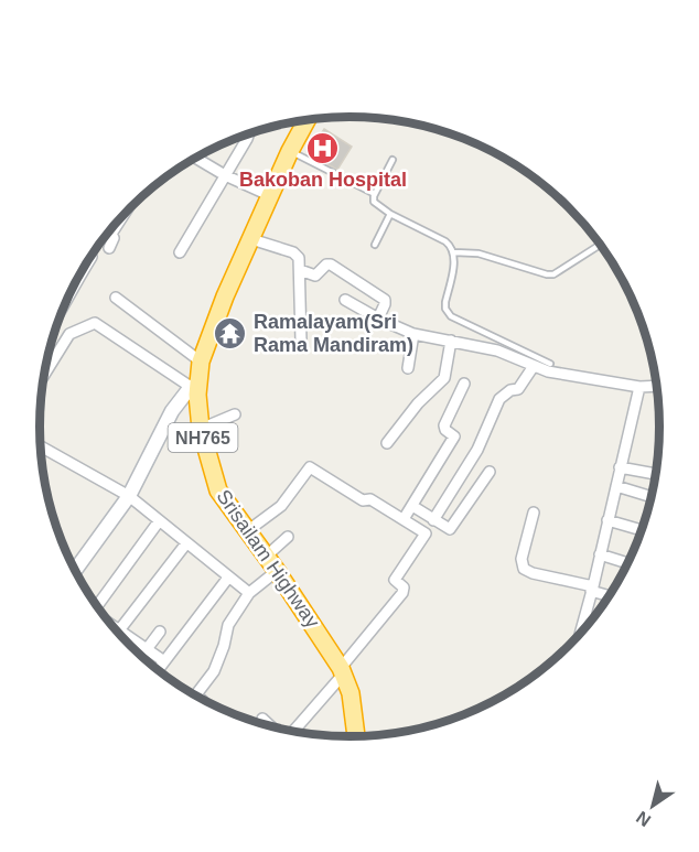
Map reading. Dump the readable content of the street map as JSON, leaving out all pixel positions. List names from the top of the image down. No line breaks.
{"streets":{"highway":["NH765","Srisailam Highway"]},"places":{"hospital":["Bakoban Hospital"],"temple":["Ramalayam(Sri Rama Mandiram)"]},"north":"bottom left"}
